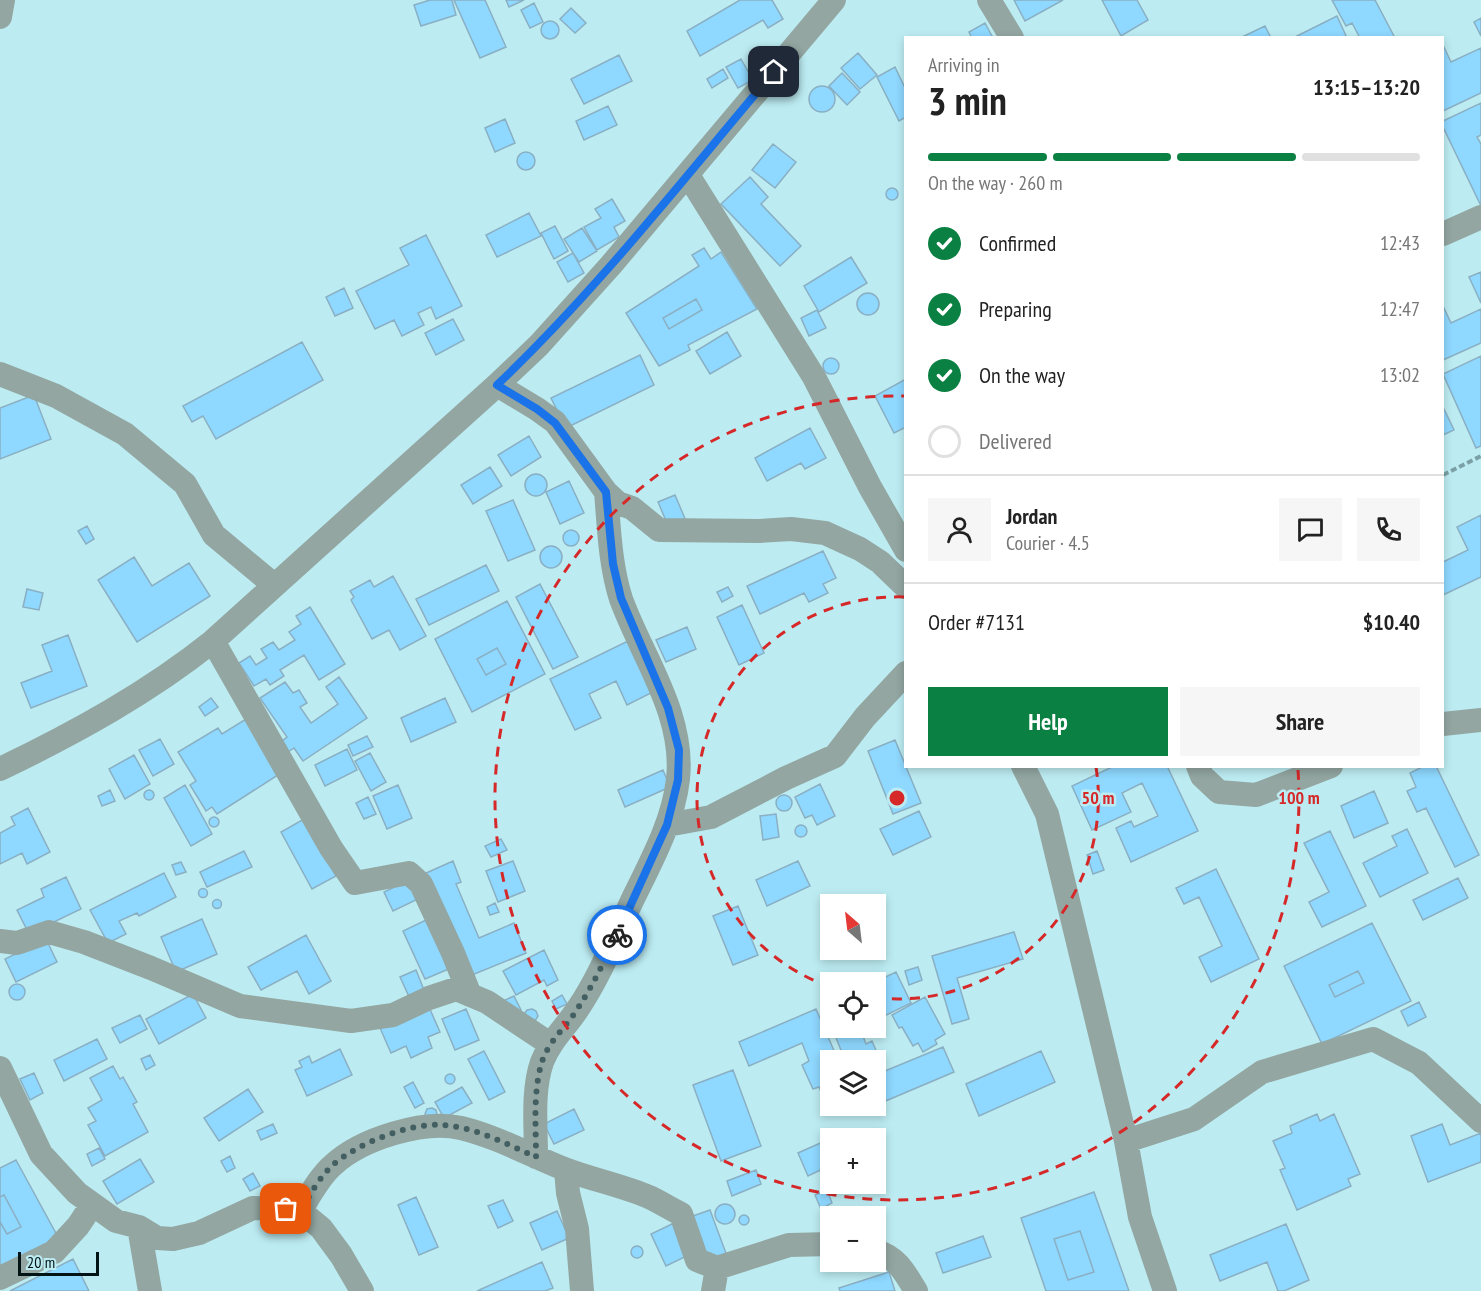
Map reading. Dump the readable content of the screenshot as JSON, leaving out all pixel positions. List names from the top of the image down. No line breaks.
{"scale_bar":"20 m","north":"top left","page":{"heading":["3 min","Arriving in","13:15–13:20"],"panel":["Jordan","Courier · 4.5","Order #7131","$10.40"],"bar":"On the way · 260 m","list":[["Confirmed","12:43"],["Preparing","12:47"],["On the way","13:02"],"Delivered"],"buttons":["Help","Share"],"map_buttons":["+","−"],"scale":"20 m"},"rings":["50 m","100 m"]}
